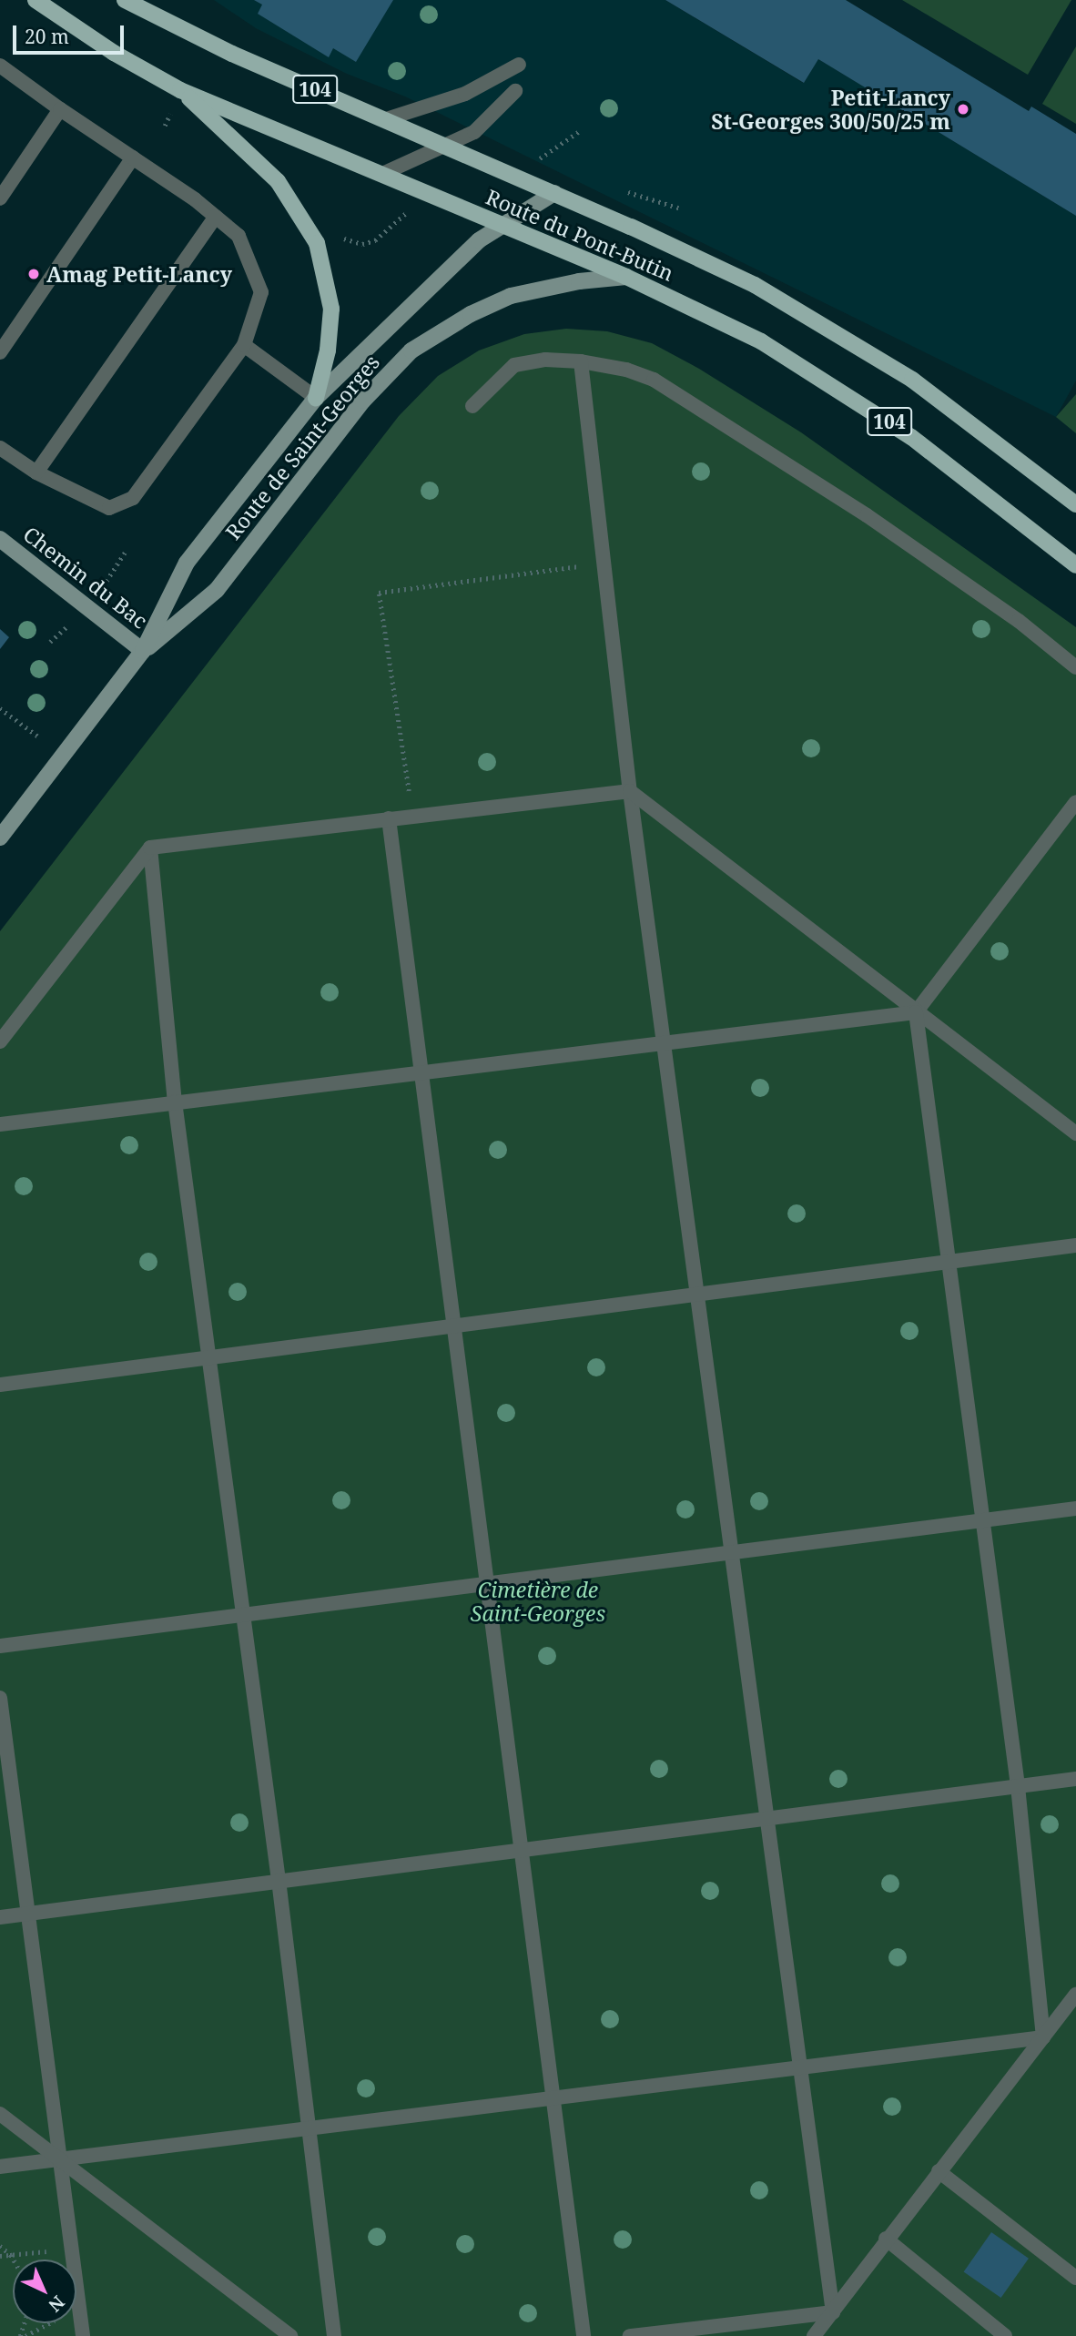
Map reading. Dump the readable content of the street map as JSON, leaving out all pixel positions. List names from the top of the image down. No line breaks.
{"streets":{"main road":["104","Route du Pont-Butin"],"street":["Route de Saint-Georges","Chemin du Bac"]},"crossings":[["Route du Pont-Butin","Route de Saint-Georges"],["Route de Saint-Georges","Chemin du Bac"]],"parks":["Cimetière de Saint-Georges"],"places":["Petit-Lancy St-Georges 300/50/25 m","Amag Petit-Lancy"],"scale_bar":"20 m","north":"bottom right"}
